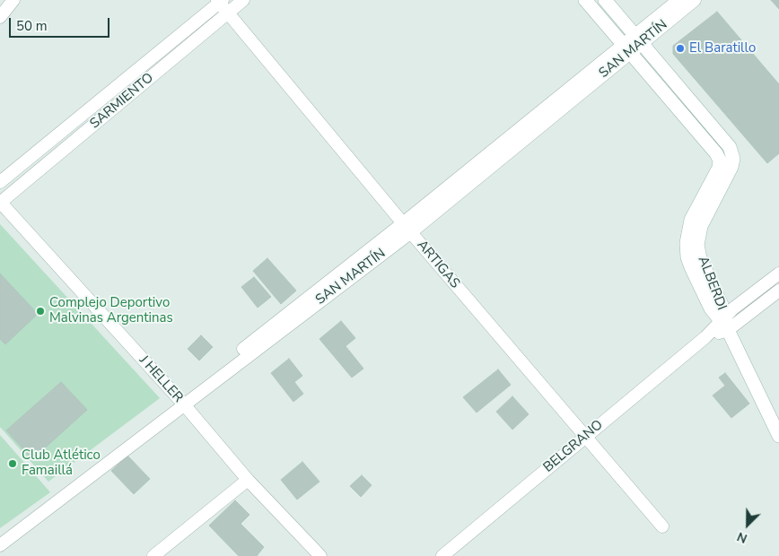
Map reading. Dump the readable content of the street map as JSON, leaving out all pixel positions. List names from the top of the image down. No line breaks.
{"streets":{"street":["SAN MARTÍN","SARMIENTO","ARTIGAS","ALBERDI","J HELLER","BELGRANO"]},"crossings":[["SAN MARTÍN","ARTIGAS"],["SAN MARTÍN","ALBERDI"],["SAN MARTÍN","J HELLER"],["SARMIENTO","ARTIGAS"],["SARMIENTO","J HELLER"],["ARTIGAS","BELGRANO"],["ALBERDI","BELGRANO"]],"places":["El Baratillo","Complejo Deportivo Malvinas Argentinas","Club Atlético Famaillá"],"scale_bar":"50 m","north":"bottom left"}
